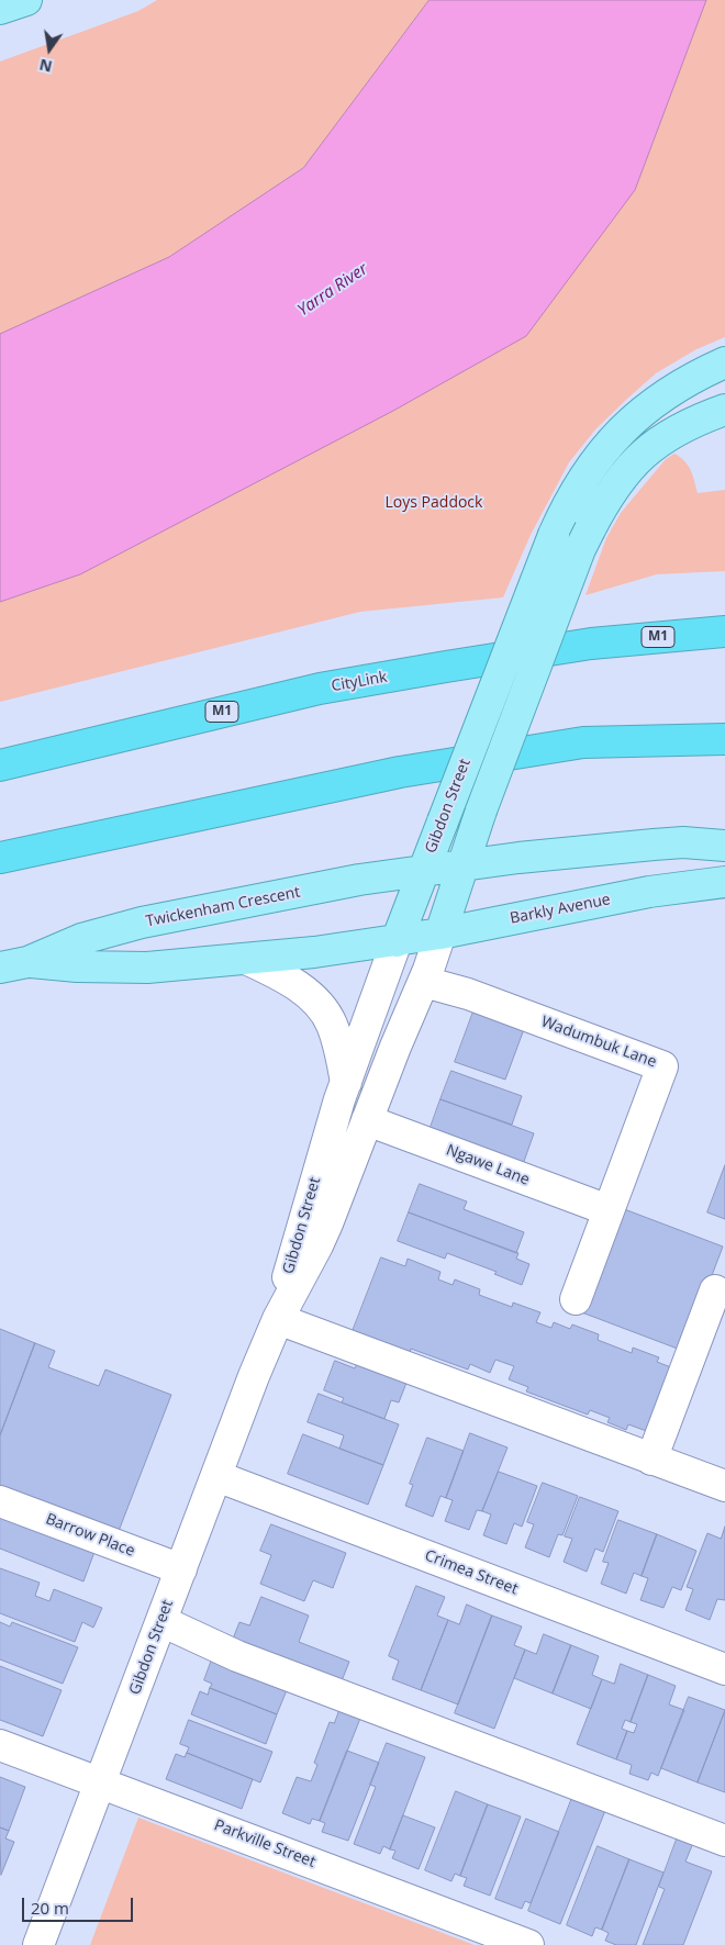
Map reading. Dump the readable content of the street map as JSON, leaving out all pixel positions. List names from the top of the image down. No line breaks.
{"streets":{"highway":["M1","CityLink"],"main road":["Gibdon Street","Twickenham Crescent","Barkly Avenue"],"street":["Wadumbuk Lane","Ngawe Lane","Barrow Place","Crimea Street","Parkville Street"]},"crossings":[["Gibdon Street","Twickenham Crescent"],["Gibdon Street","Barkly Avenue"],["Gibdon Street","Wadumbuk Lane"],["Gibdon Street","Ngawe Lane"],["Gibdon Street","Barrow Place"],["Gibdon Street","Crimea Street"],["Gibdon Street","Parkville Street"],["Twickenham Crescent","Barkly Avenue"],["Wadumbuk Lane","Ngawe Lane"]],"water":["Yarra River"],"parks":["Loys Paddock"],"scale_bar":"20 m","north":"bottom"}
